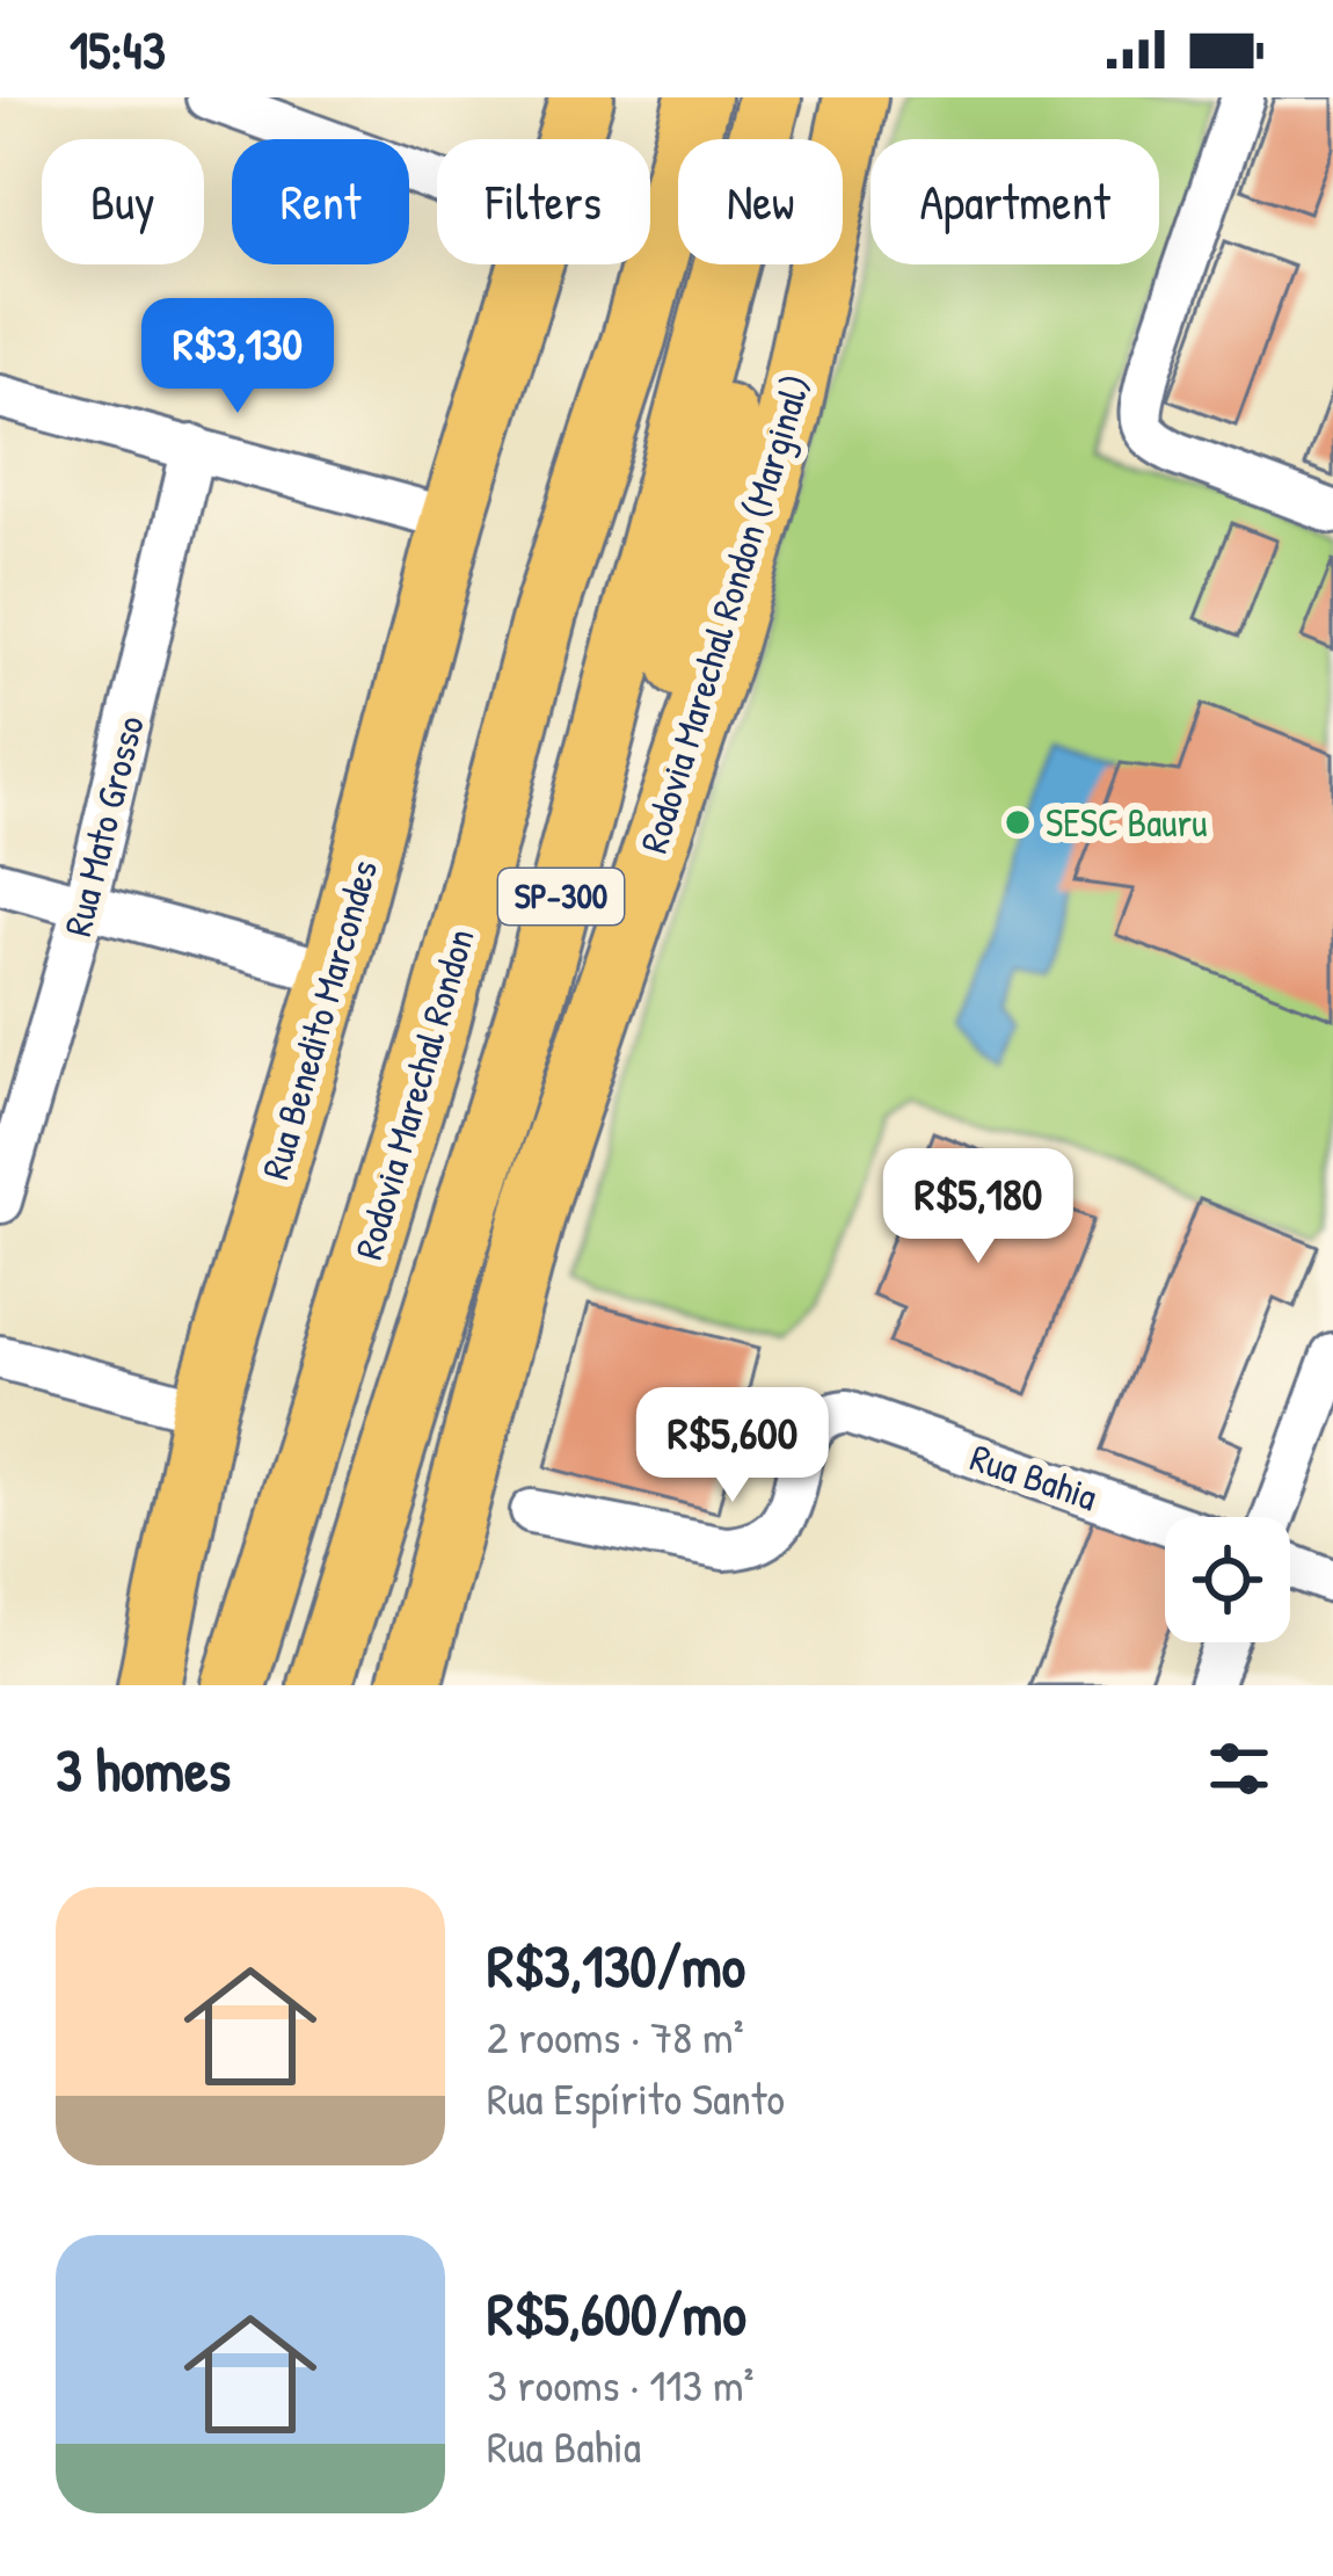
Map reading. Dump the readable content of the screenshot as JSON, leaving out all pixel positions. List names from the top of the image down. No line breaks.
{"streets":{"highway":["Rodovia Marechal Rondon (Marginal)","SP-300","Rua Benedito Marcondes","Rodovia Marechal Rondon"],"street":["Rua Mato Grosso","Rua Bahia"]},"places":["SESC Bauru"],"page":{"status":"15:43","chip":["Buy","Rent","Filters","New","Apartment"],"price":["R$3,130","R$5,180","R$5,600"],"heading":"3 homes","list":[{"name":"R$3,130/mo","note":"2 rooms · 78 m² · Rua Espírito Santo"},{"name":"R$5,600/mo","note":"3 rooms · 113 m² · Rua Bahia"}]}}
